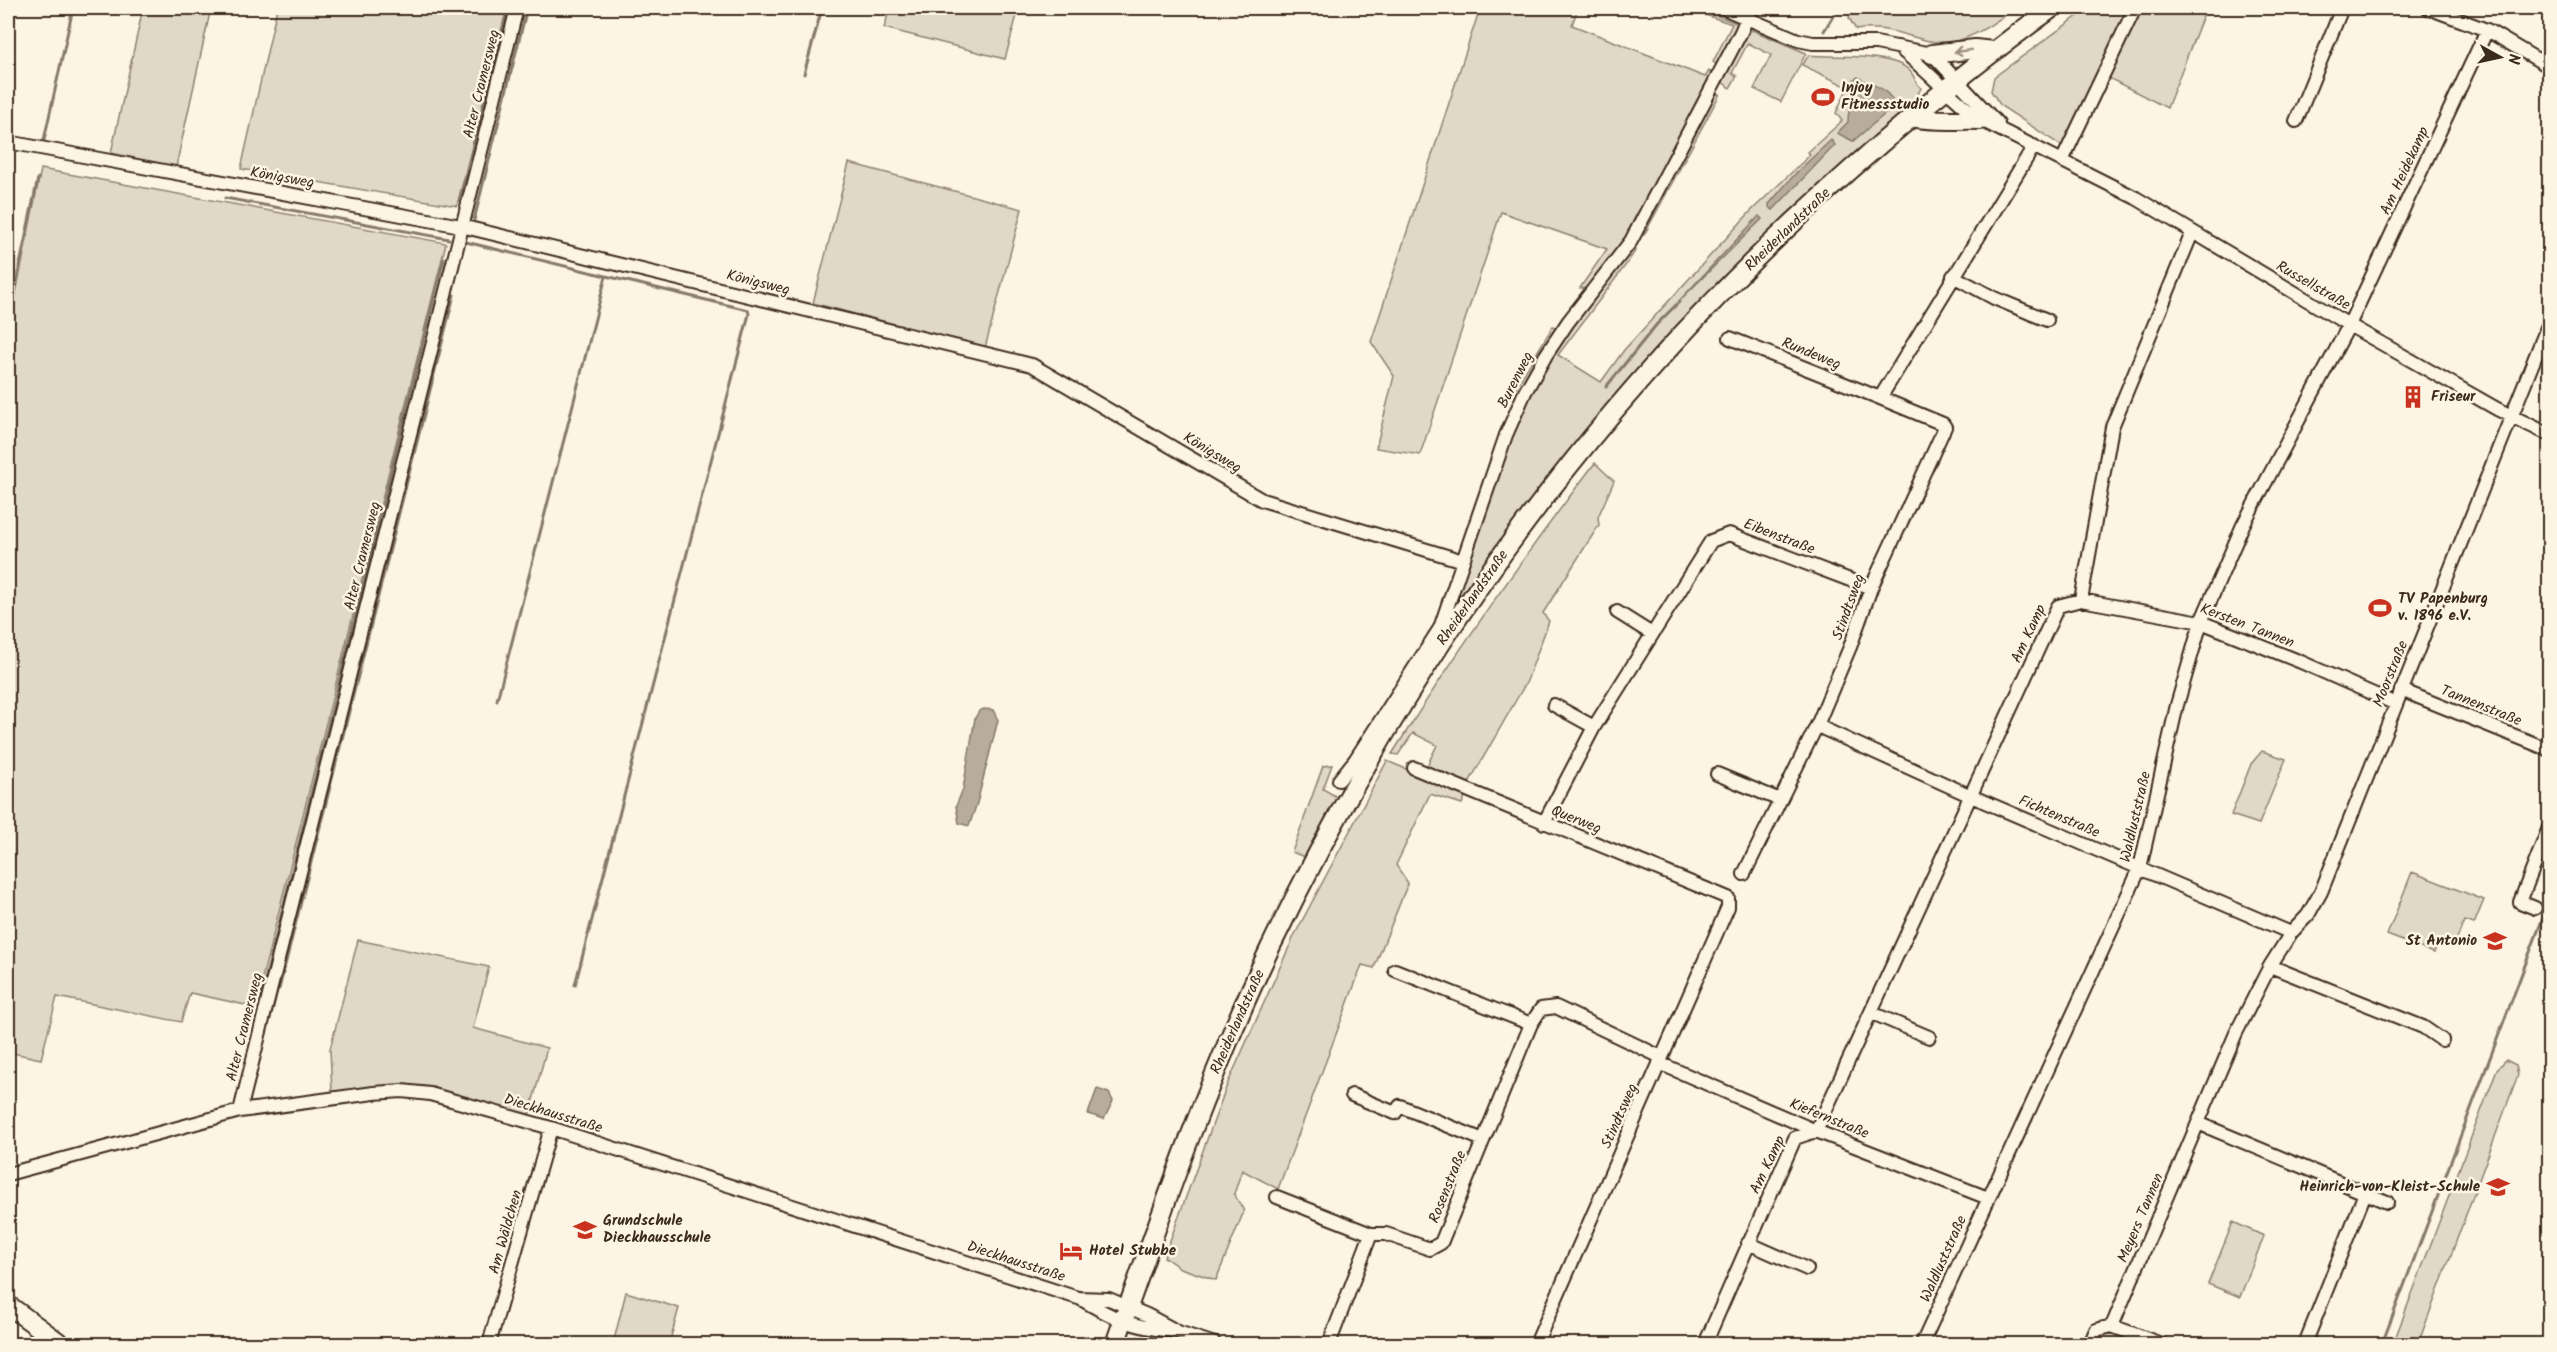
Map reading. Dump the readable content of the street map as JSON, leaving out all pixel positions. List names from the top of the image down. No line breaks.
{"streets":{"main road":["Rheiderlandstraße"],"street":["Alter Cramersweg","Am Heidekamp","Königsweg","Russellstraße","Rundeweg","Burenweg","Eibenstraße","Stindtsweg","Kersten Tannen","Am Kamp","Moorstraße","Tannenstraße","Fichtenstraße","Waldluststraße","Querweg","Dieckhausstraße","Kiefernstraße","Rosenstraße","Meyers Tannen","Am Wäldchen"]},"crossings":[["Alter Cramersweg","Königsweg"],["Alter Cramersweg","Dieckhausstraße"],["Am Heidekamp","Russellstraße"],["Am Heidekamp","Waldluststraße"],["Königsweg","Burenweg"],["Rheiderlandstraße","Russellstraße"],["Rheiderlandstraße","Dieckhausstraße"],["Russellstraße","Moorstraße"],["Russellstraße","Waldluststraße"],["Rundeweg","Stindtsweg"],["Eibenstraße","Stindtsweg"],["Eibenstraße","Querweg"],["Stindtsweg","Fichtenstraße"],["Stindtsweg","Querweg"],["Stindtsweg","Kiefernstraße"],["Kersten Tannen","Am Kamp"],["Kersten Tannen","Moorstraße"],["Kersten Tannen","Waldluststraße"],["Am Kamp","Fichtenstraße"],["Am Kamp","Kiefernstraße"],["Moorstraße","Tannenstraße"],["Moorstraße","Fichtenstraße"],["Moorstraße","Meyers Tannen"],["Fichtenstraße","Waldluststraße"],["Fichtenstraße","Meyers Tannen"],["Waldluststraße","Kiefernstraße"],["Dieckhausstraße","Am Wäldchen"]],"places":{"sports":["Injoy Fitnessstudio","TV Papenburg v. 1896 e.V."],"building":["Friseur"],"school or university":["St Antonio","Heinrich-von-Kleist-Schule","Grundschule Dieckhausschule"],"hotel":["Hotel Stubbe"]},"north":"right"}
